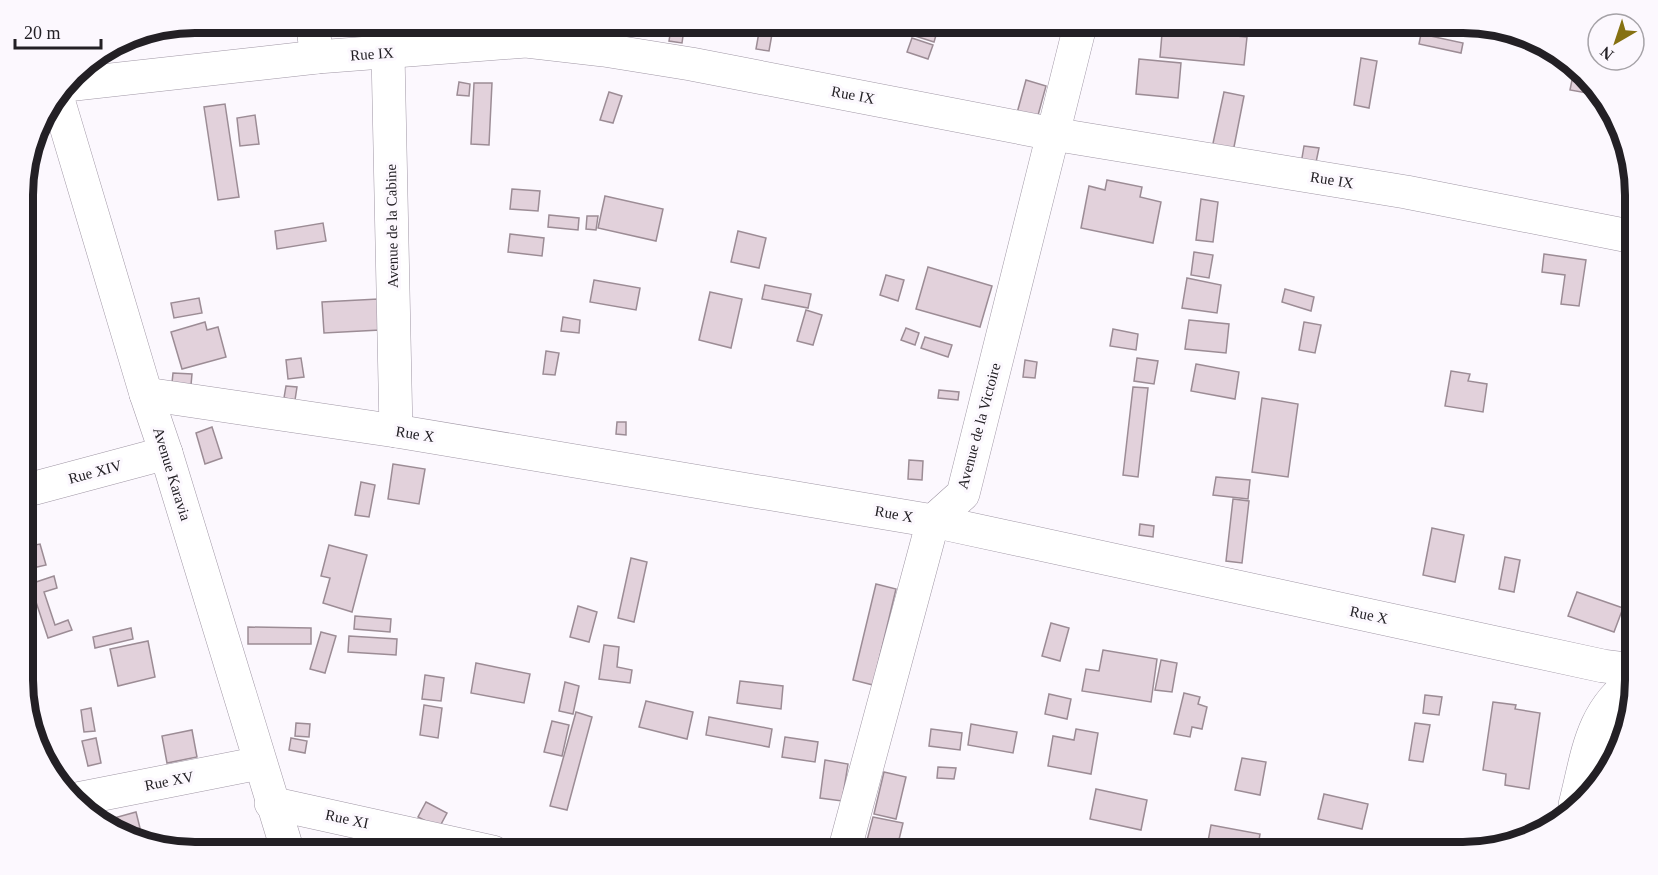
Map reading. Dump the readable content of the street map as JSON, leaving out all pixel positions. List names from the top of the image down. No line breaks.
{"streets":{"street":["Rue IX","Avenue de la Cabine","Avenue de la Victoire","Rue X","Rue XIV","Avenue Karavia","Rue XV","Rue XI"]},"crossings":[["Rue IX","Avenue de la Cabine"],["Rue IX","Avenue de la Victoire"],["Avenue de la Cabine","Rue X"],["Avenue de la Victoire","Rue X"],["Rue X","Avenue Karavia"],["Rue XIV","Avenue Karavia"],["Avenue Karavia","Rue XV"],["Avenue Karavia","Rue XI"]],"scale_bar":"20 m","north":"bottom left"}
